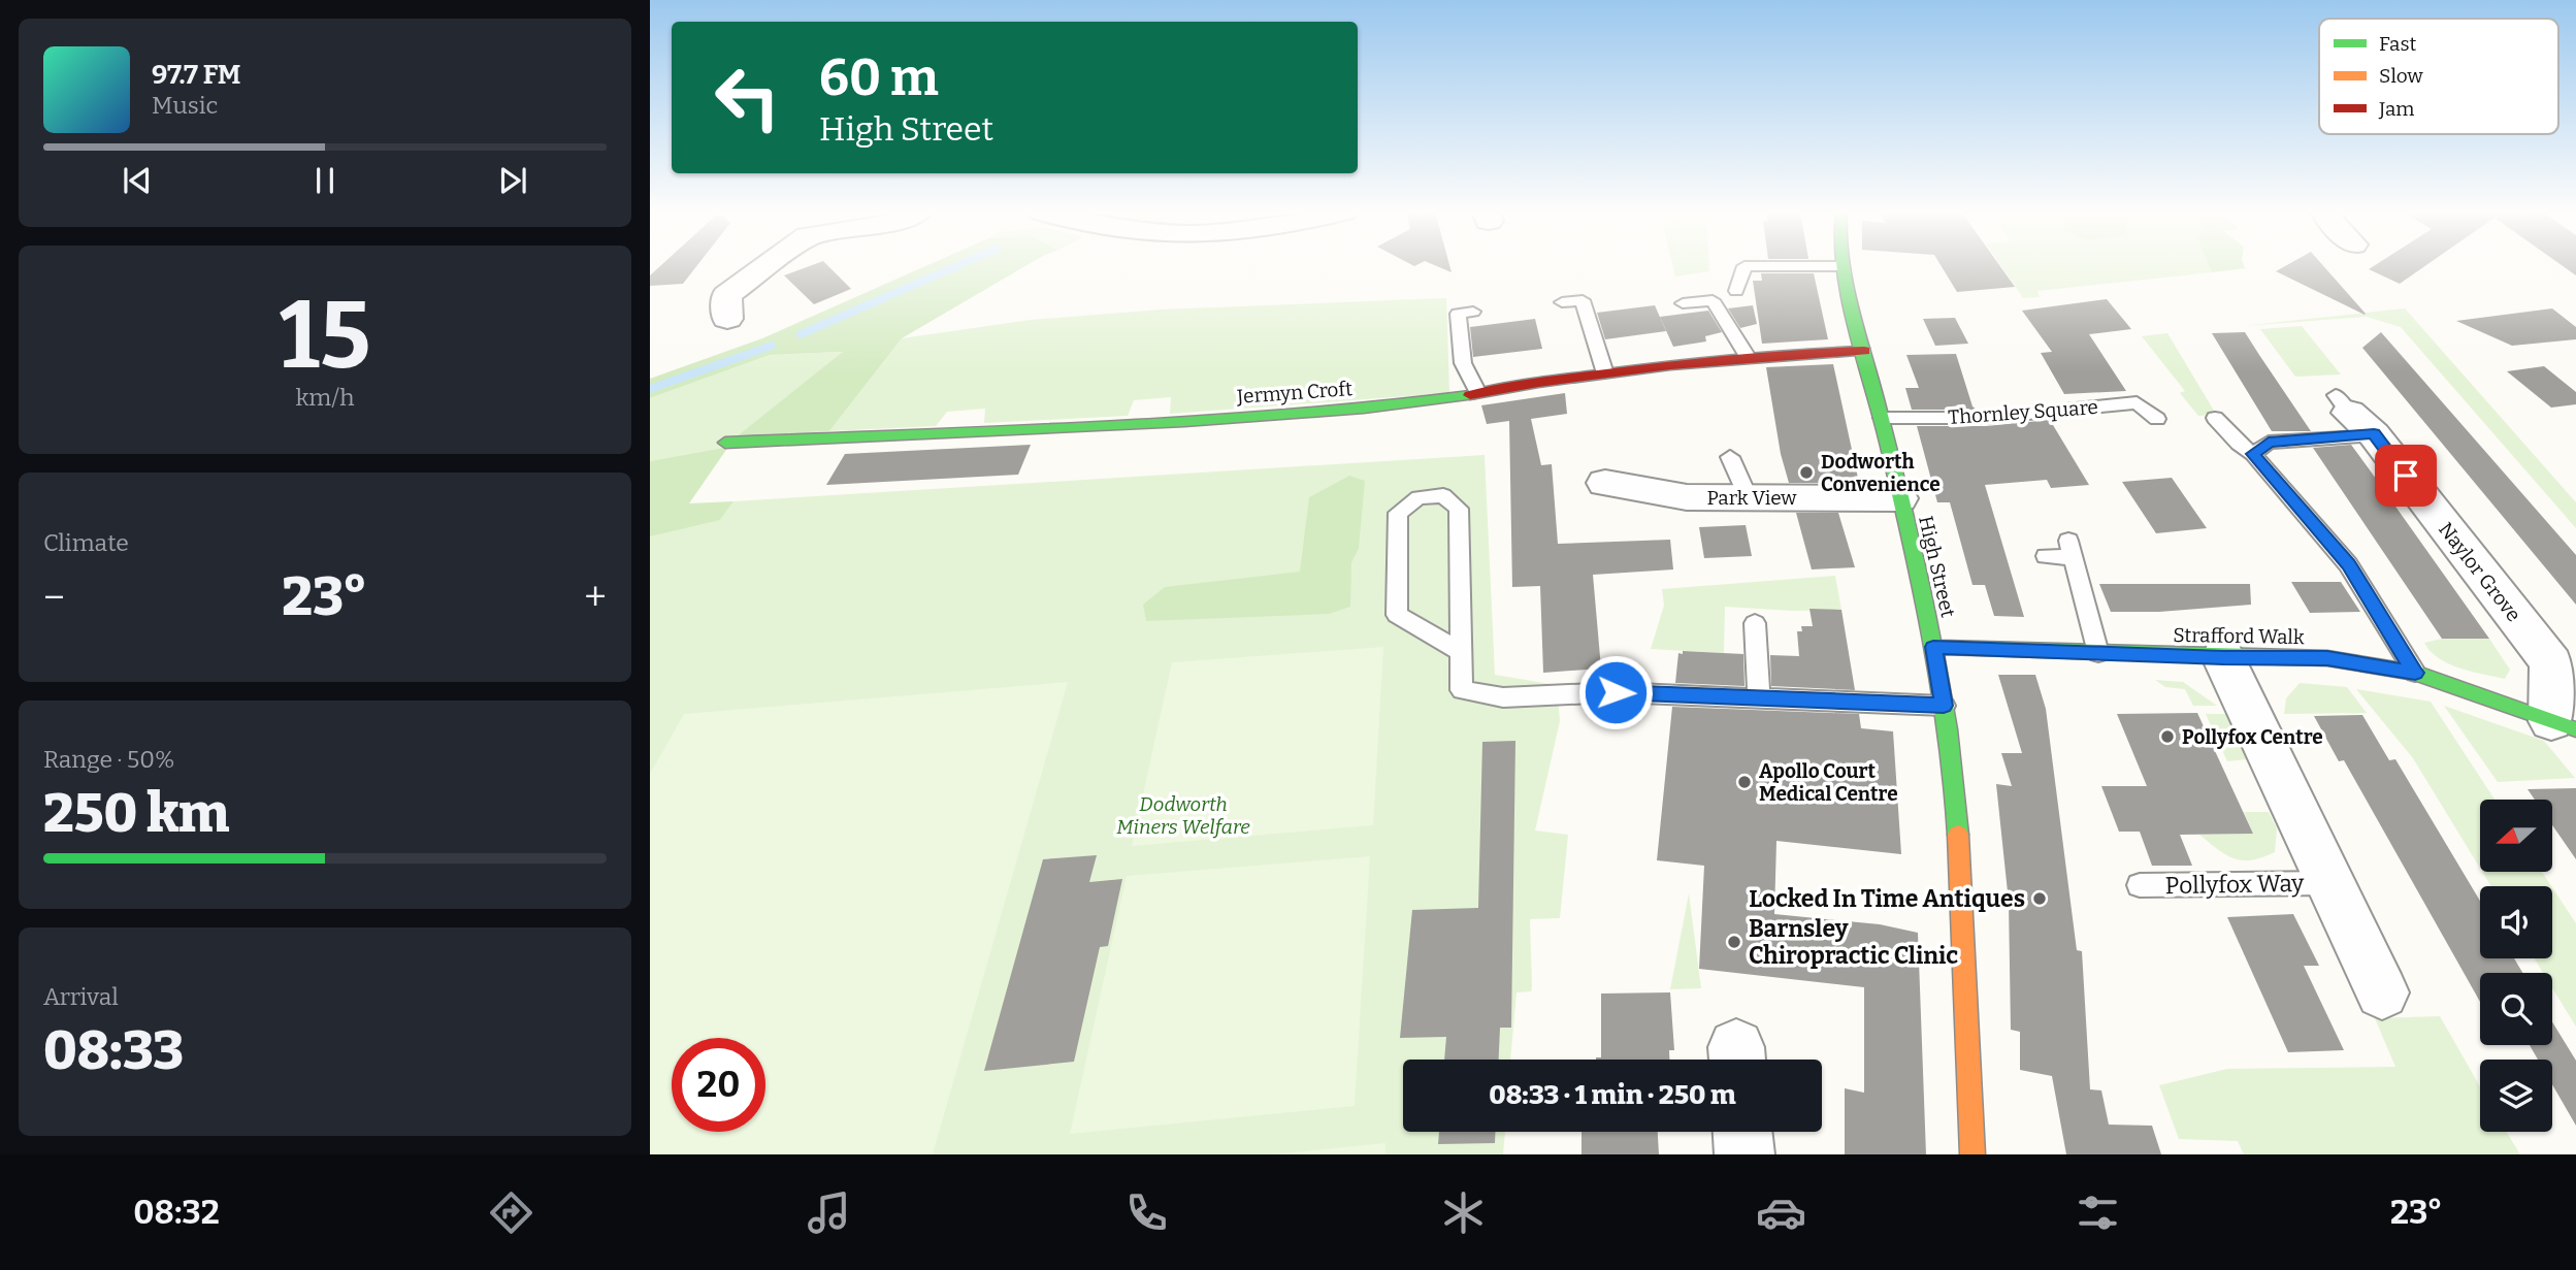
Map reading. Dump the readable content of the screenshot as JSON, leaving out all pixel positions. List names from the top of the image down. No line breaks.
{"streets":{"street":["Jermyn Croft","Park View","High Street","Naylor Grove","Strafford Walk","Pollyfox Way"],"lane":["Thornley Square"]},"crossings":[["Jermyn Croft","High Street"],["Thornley Square","High Street"],["Park View","High Street"],["High Street","Strafford Walk"],["Naylor Grove","Strafford Walk"],["Strafford Walk","Pollyfox Way"]],"parks":["Dodworth Miners Welfare"],"places":["Dodworth Convenience","Pollyfox Centre","Apollo Court Medical Centre","Locked In Time Antiques","Barnsley Chiropractic Clinic"],"legend":["Fast","Slow","Jam"],"north":"left","page":{"turn":["60 m","High Street"],"song":["97.7 FM","Music"],"tile":[["15","km/h"],"Climate",["Range · 50%","250 km"],["Arrival","08:33"]],"heat":["−","23°","+"],"limit":"20","trip":"08:33 · 1 min · 250 m","tabs":["08:32","23°"]}}
